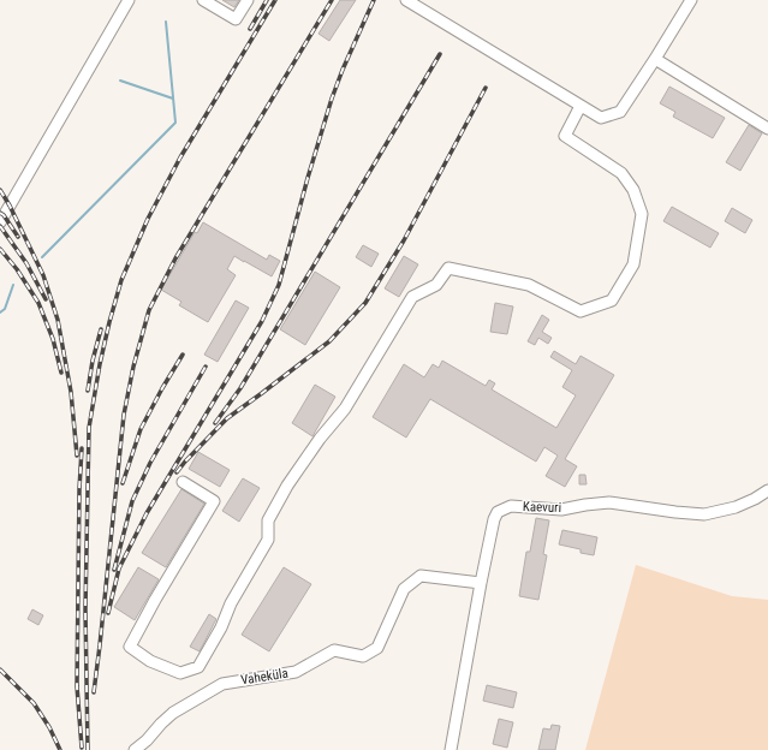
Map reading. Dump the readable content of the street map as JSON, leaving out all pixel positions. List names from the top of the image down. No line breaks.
{"streets":{"street":["Kaevuri","Vaheküla"]},"crossings":[["Kaevuri","Vaheküla"]]}
